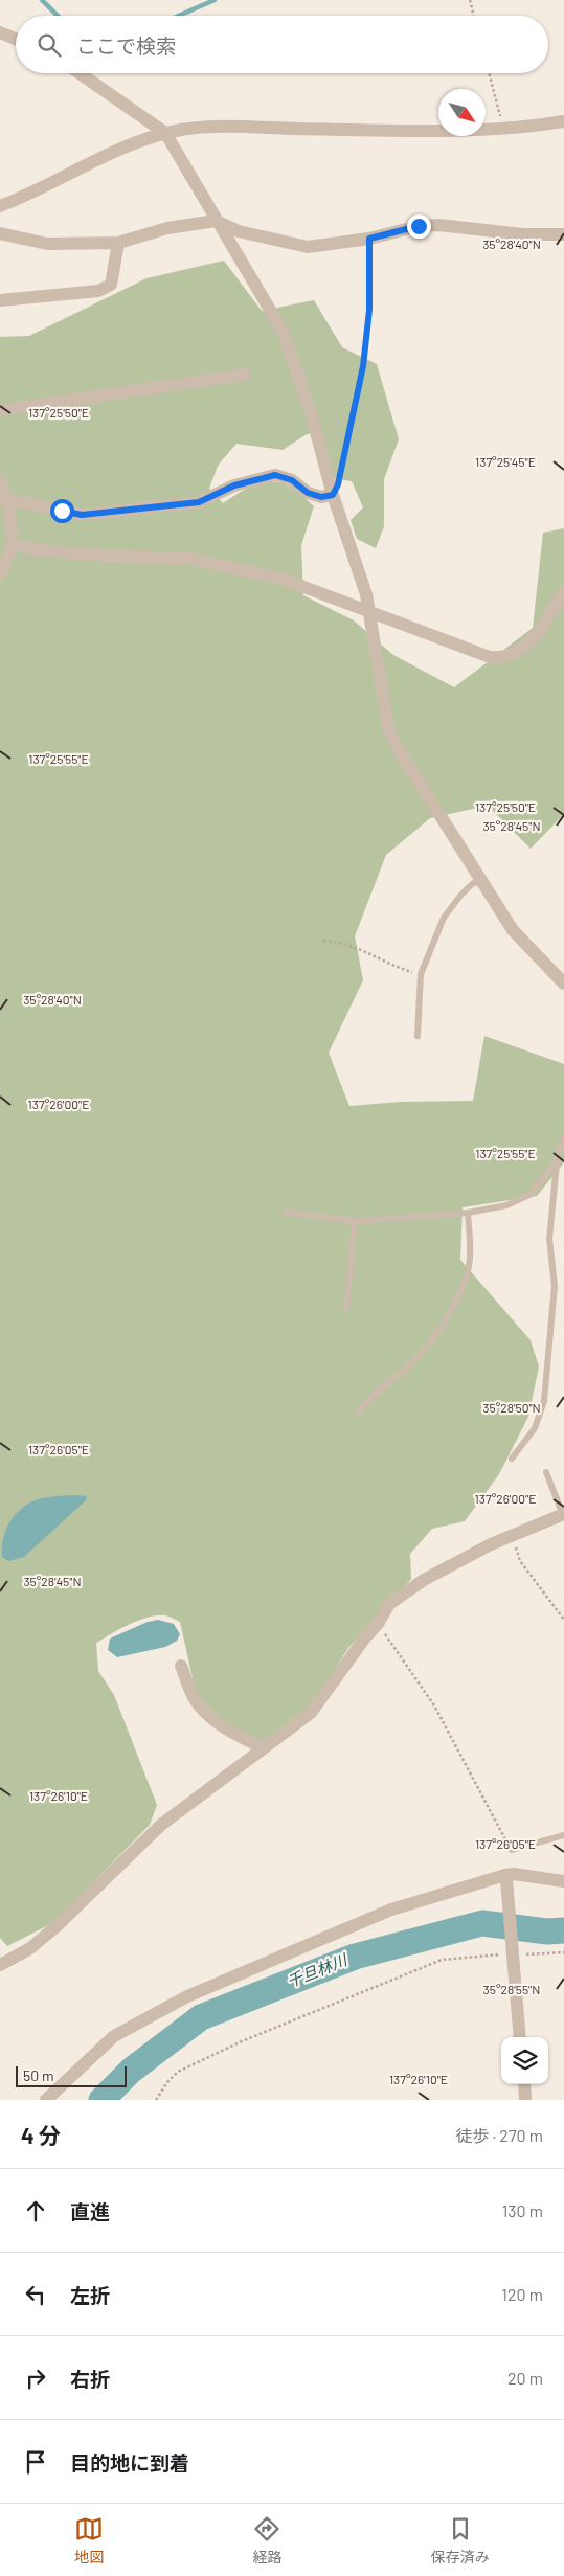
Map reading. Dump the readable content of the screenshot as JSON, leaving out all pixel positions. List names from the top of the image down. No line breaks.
{"water":["千旦林川"],"scale_bar":"50 m","north":"bottom right","page":{"search":"ここで検索","scale":"50 m","heading":["4 分","徒歩 · 270 m"],"list":[["直進","130 m"],["左折","120 m"],["右折","20 m"],"目的地に到着"],"nav":["地図","経路","保存済み"]},"coordinates":["35°28'40\"N","137°25'50\"E","137°25'45\"E","137°25'55\"E","35°28'45\"N","137°26'00\"E","35°28'50\"N","137°26'05\"E","137°26'10\"E","35°28'55\"N"]}
